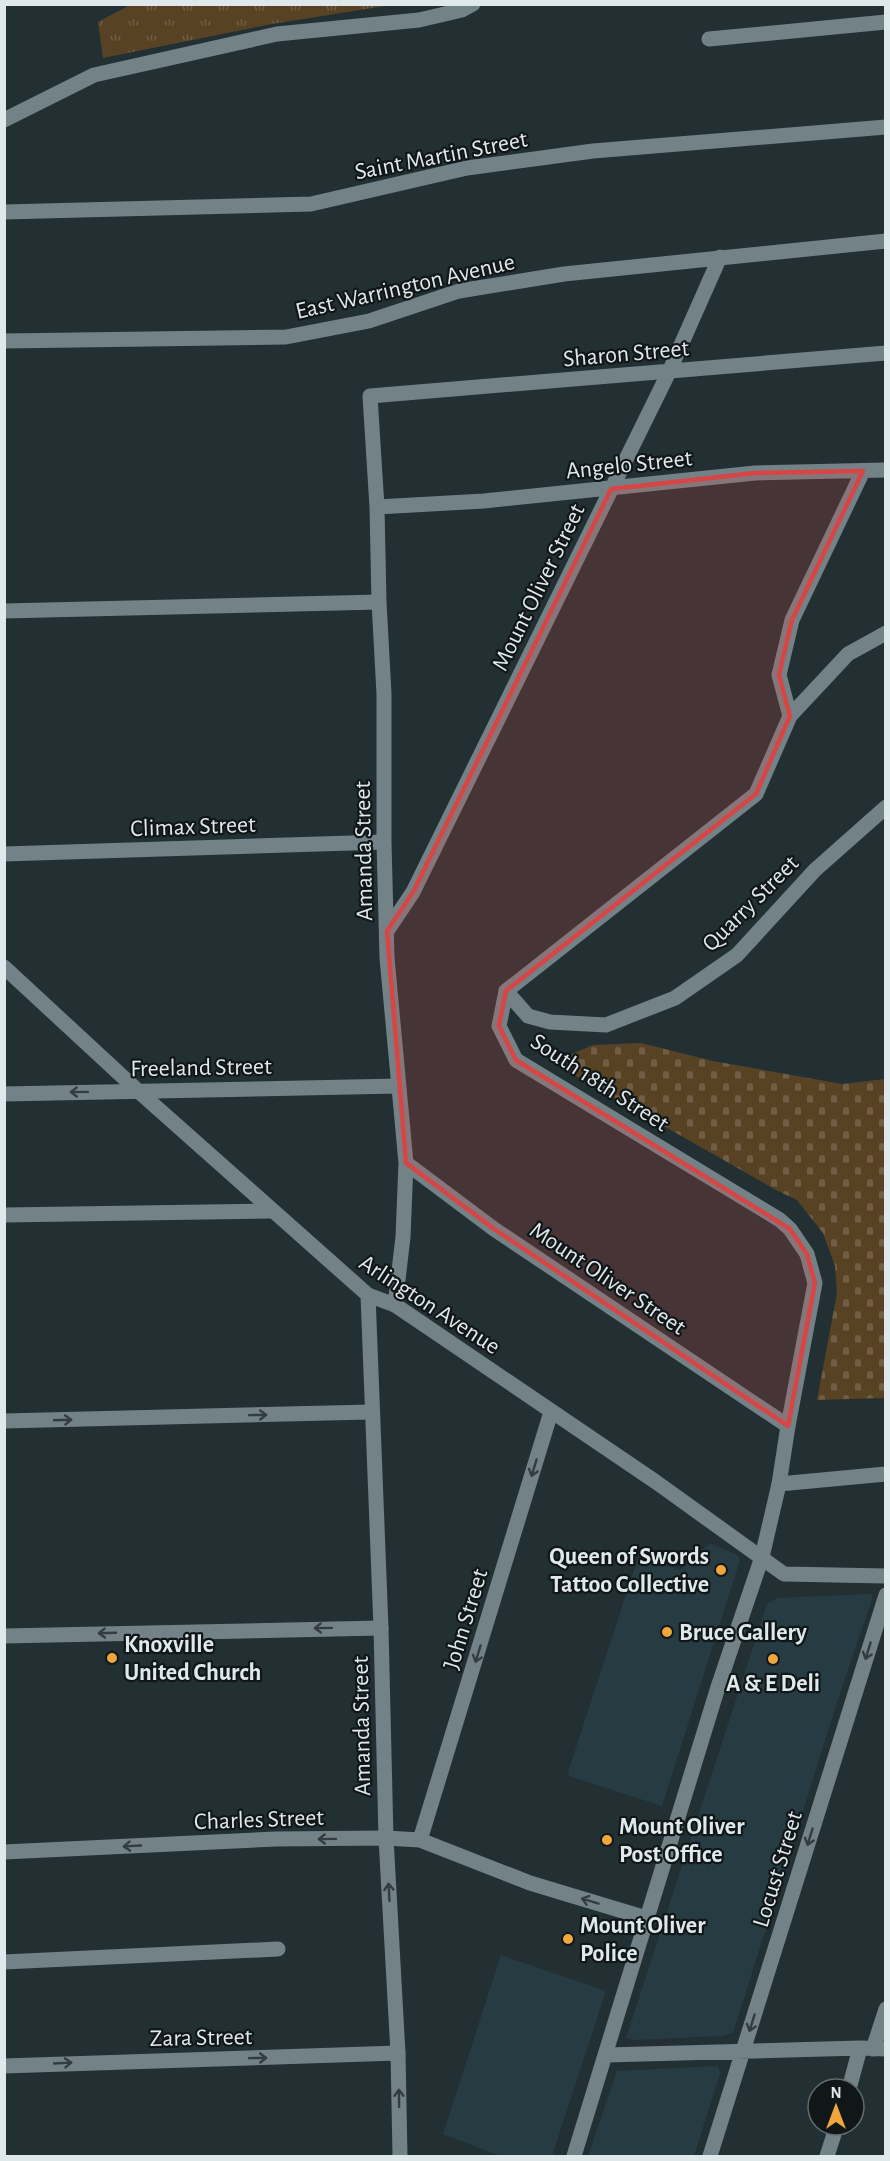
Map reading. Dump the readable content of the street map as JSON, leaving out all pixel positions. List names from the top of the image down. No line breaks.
{"streets":{"street":["Saint Martin Street","East Warrington Avenue","Sharon Street","Angelo Street","Mount Oliver Street","Climax Street","Amanda Street","Quarry Street","Freeland Street","South 18th Street","Arlington Avenue","John Street","Charles Street","Locust Street","Zara Street"]},"crossings":[["East Warrington Avenue","Mount Oliver Street"],["Sharon Street","Mount Oliver Street"],["Sharon Street","Amanda Street"],["Angelo Street","Mount Oliver Street"],["Angelo Street","Amanda Street"],["Mount Oliver Street","Amanda Street"],["Mount Oliver Street","South 18th Street"],["Climax Street","Amanda Street"],["Amanda Street","Freeland Street"],["Amanda Street","Arlington Avenue"],["Amanda Street","Charles Street"],["Amanda Street","Zara Street"],["Quarry Street","South 18th Street"],["Freeland Street","Arlington Avenue"],["South 18th Street","Arlington Avenue"],["South 18th Street","Charles Street"],["Arlington Avenue","John Street"],["John Street","Charles Street"]],"one_way":["John Street","Locust Street"],"places":["Queen of Swords Tattoo Collective","Bruce Gallery","Knoxville United Church","A & E Deli","Mount Oliver Post Office","Mount Oliver Police"],"north":"top"}
